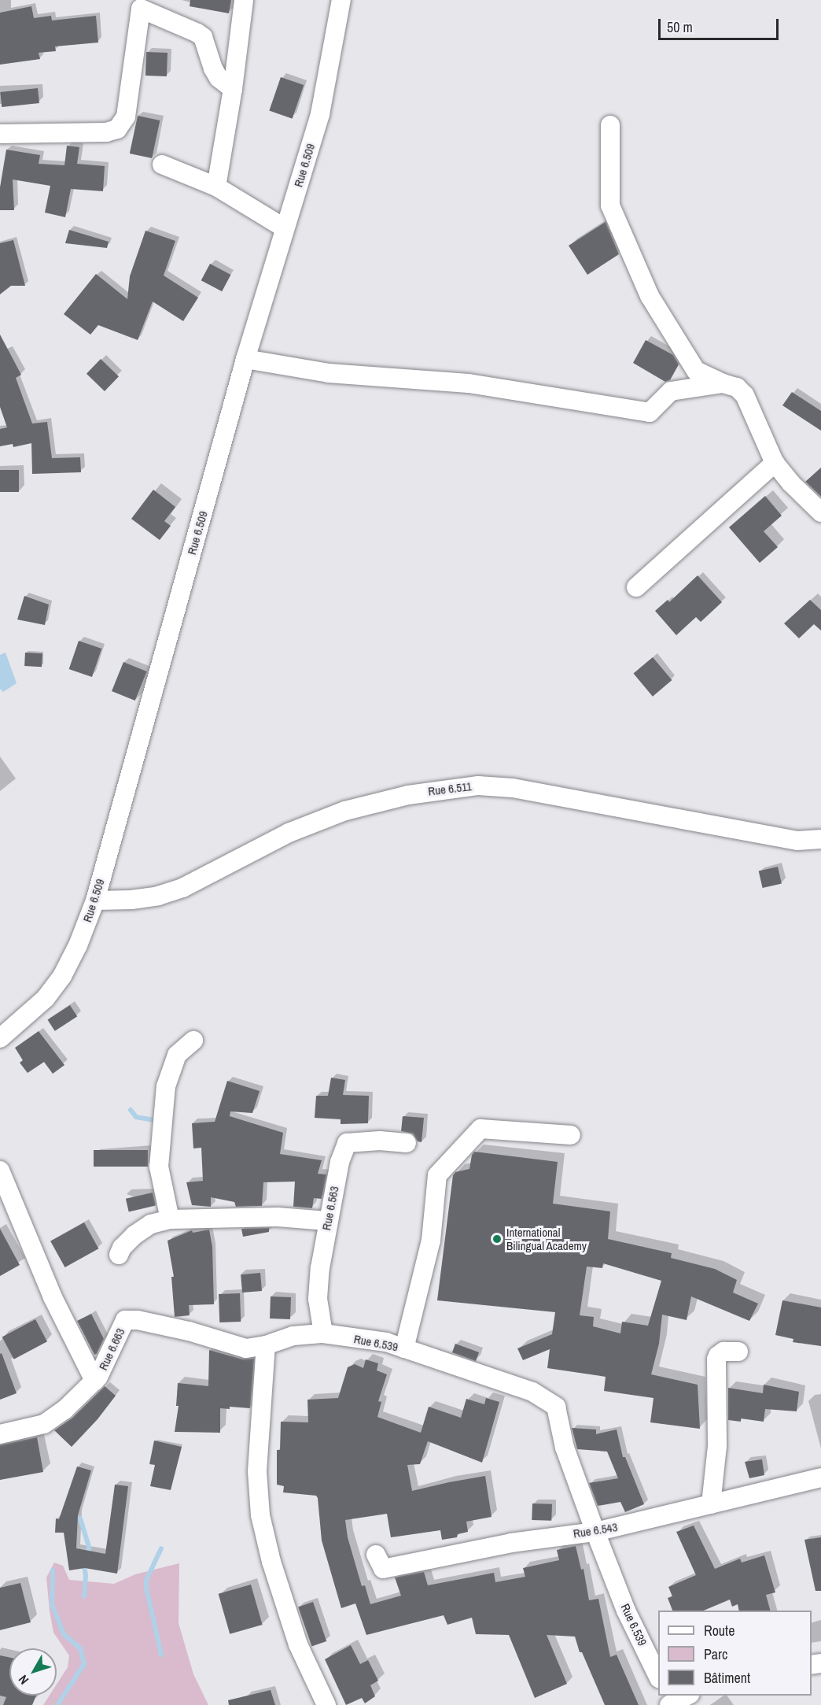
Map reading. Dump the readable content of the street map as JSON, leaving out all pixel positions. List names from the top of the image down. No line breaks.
{"streets":{"street":["Rue 6.509","Rue 6.511","Rue 6.563","Rue 6.539","Rue 6.663","Rue 6.543"]},"crossings":[["Rue 6.509","Rue 6.511"],["Rue 6.563","Rue 6.539"],["Rue 6.539","Rue 6.663"],["Rue 6.539","Rue 6.543"]],"places":["International Bilingual Academy"],"legend":["Route","Parc","Bâtiment"],"scale_bar":"50 m","north":"bottom left"}
